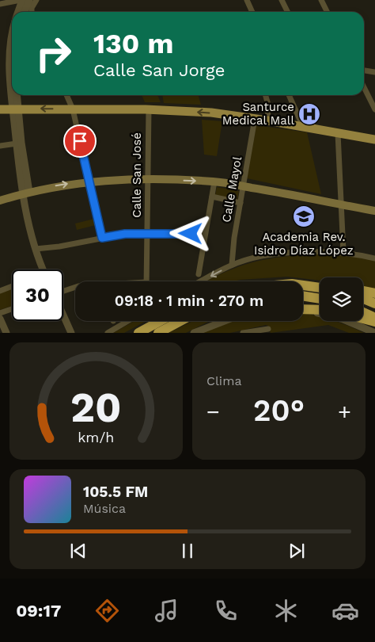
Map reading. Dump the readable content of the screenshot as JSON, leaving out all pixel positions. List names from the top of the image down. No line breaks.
{"streets":{"street":["Calle San José","Calle Mayol"]},"places":{"hospital":["Santurce Medical Mall"],"school or university":["Academia Rev. Isidro Díaz López"]},"page":{"turn":["130 m","Calle San Jorge"],"limit":"30","trip":"09:18 · 1 min · 270 m","tile":"Clima","heat":["−","20°","+"],"song":["105.5 FM","Música"],"tabs":"09:17","gauge":["20","km/h"]}}
